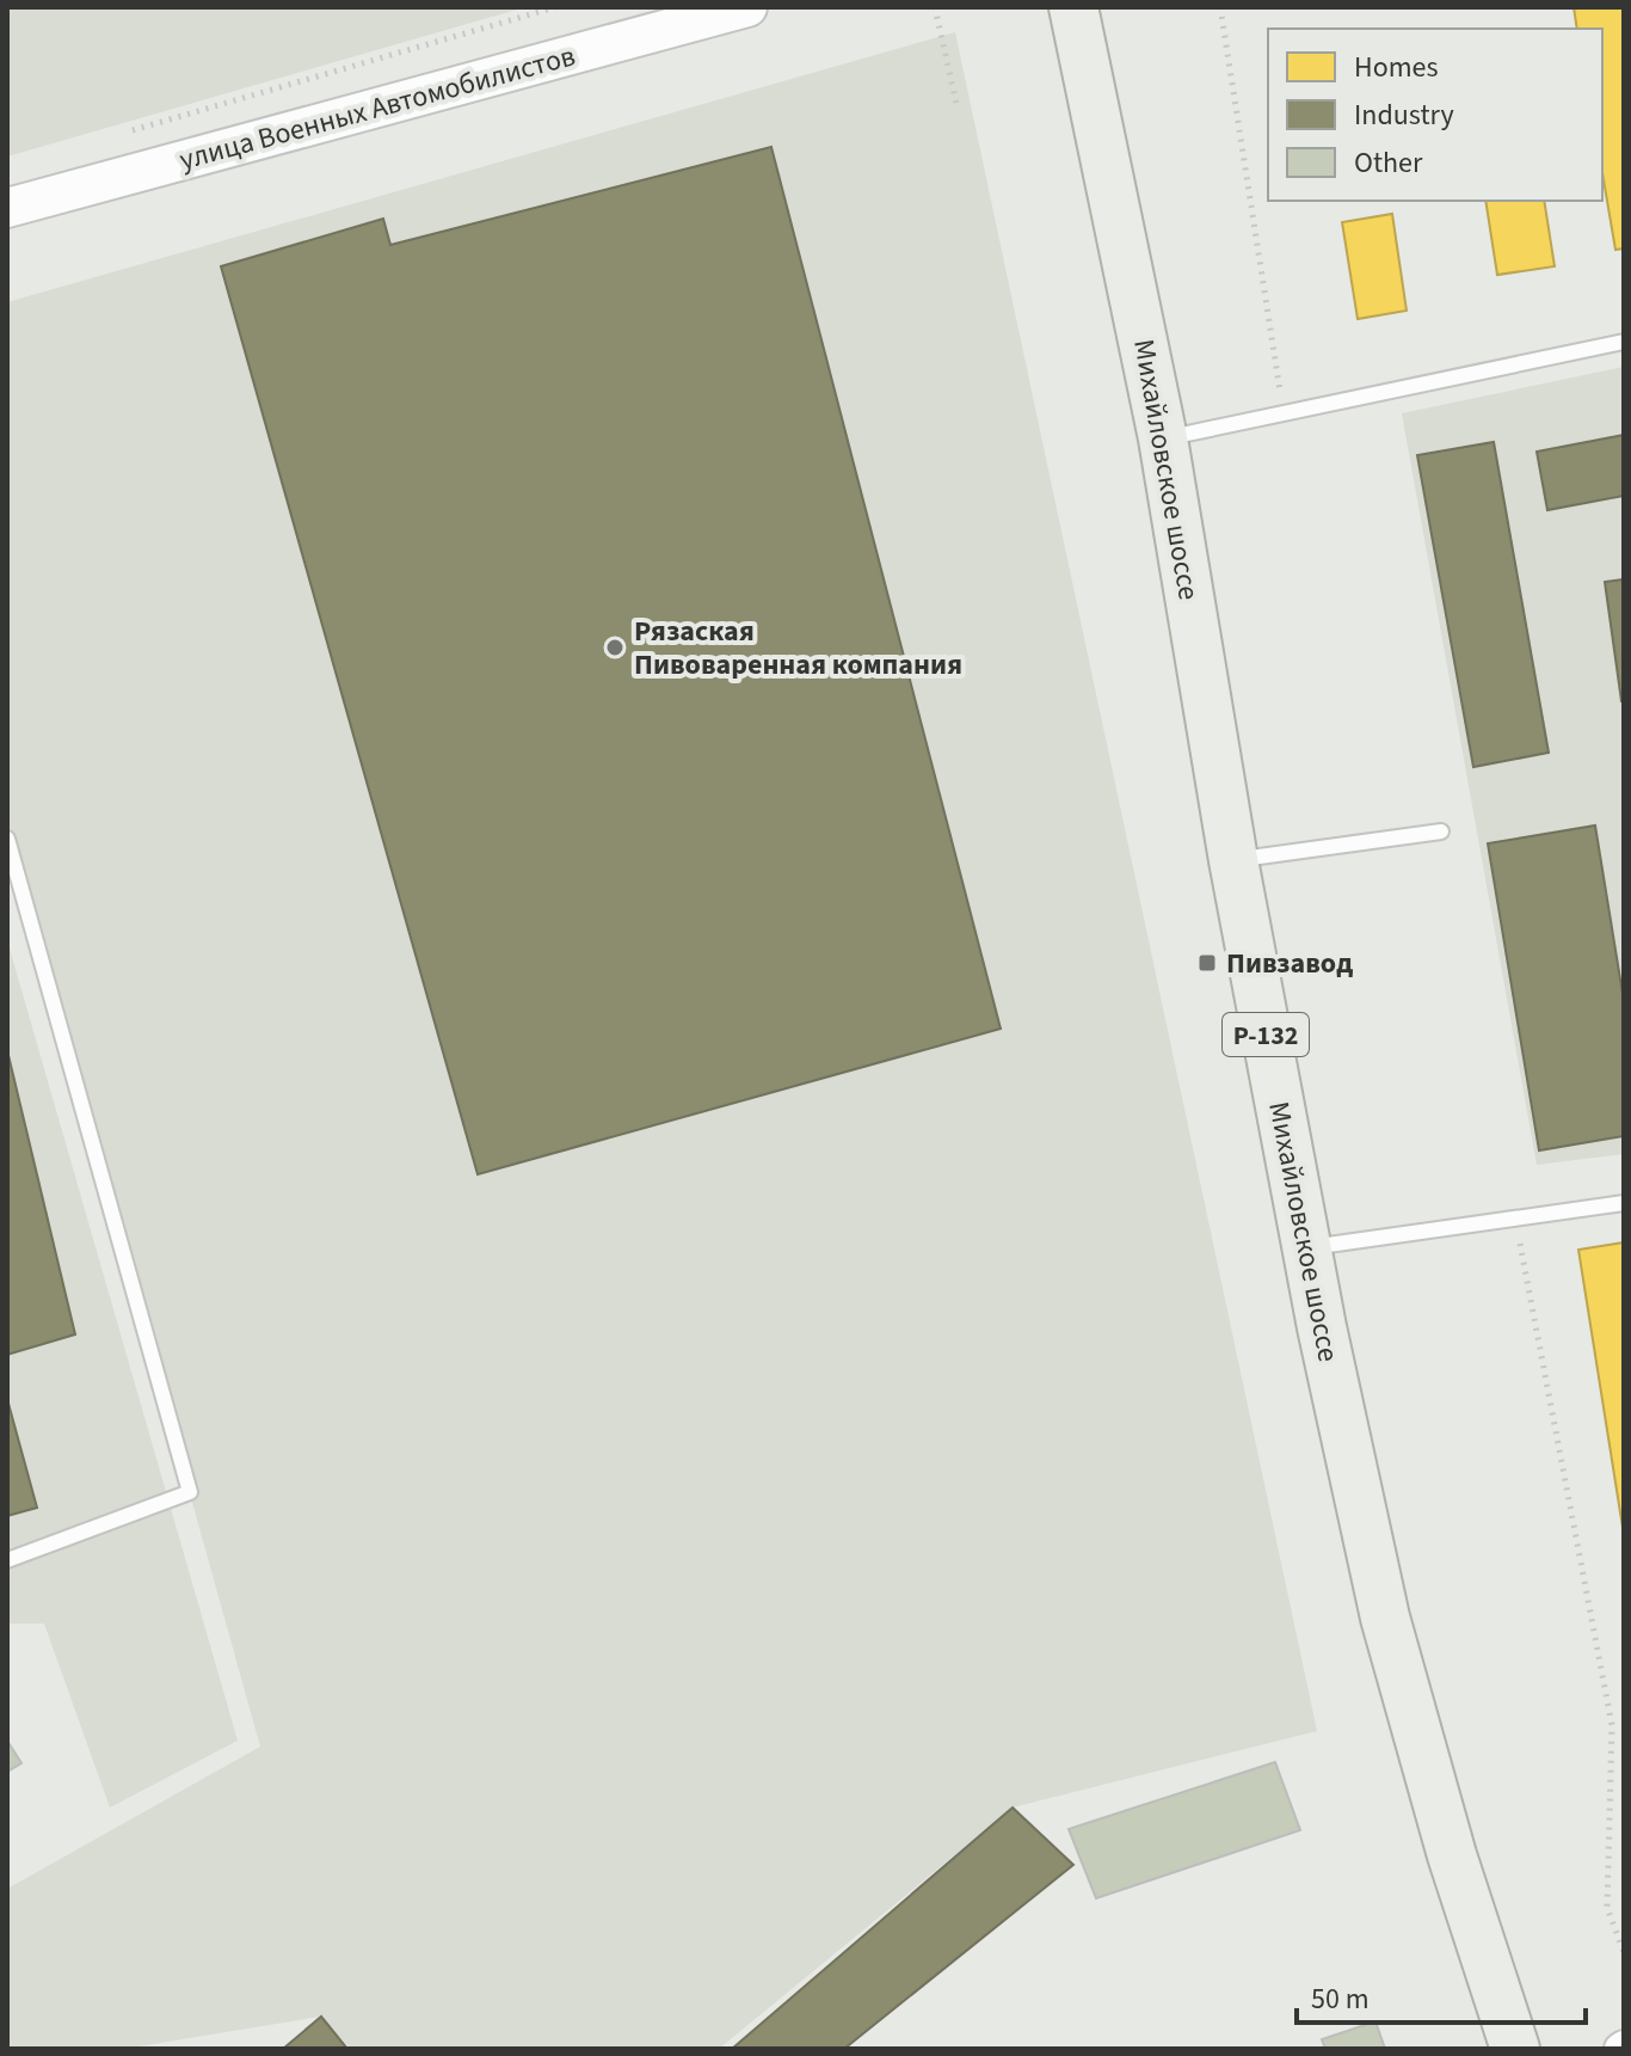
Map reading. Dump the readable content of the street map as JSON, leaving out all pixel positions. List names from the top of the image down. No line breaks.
{"streets":{"main road":["Михайловское шоссе","Р-132"],"street":["улица Военных Автомобилистов"]},"places":{"other":["Рязаская Пивоваренная компания"],"transit":["Пивзавод"]},"legend":["Homes","Industry","Other"],"scale_bar":"50 m"}
